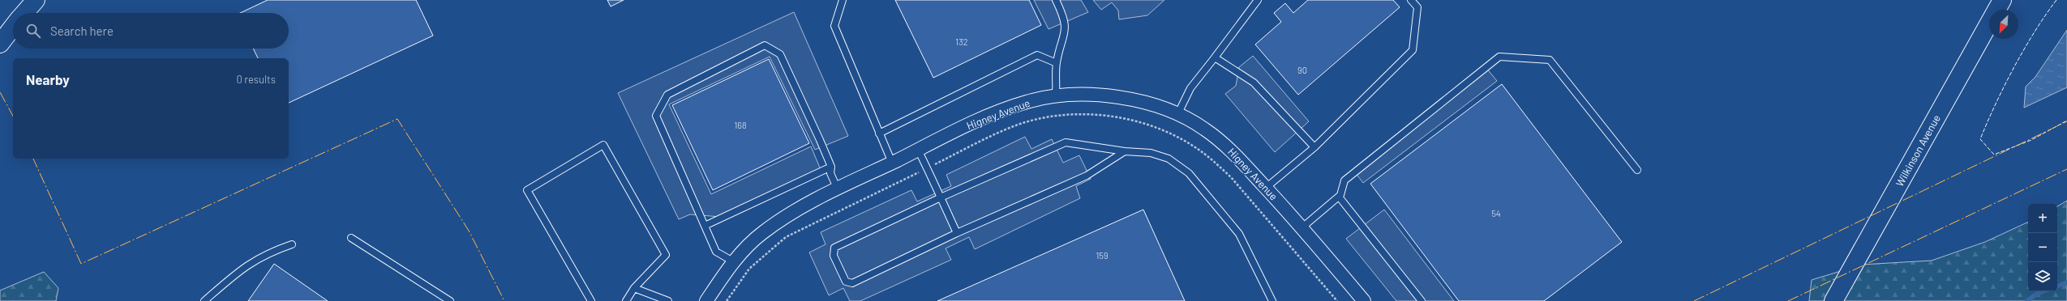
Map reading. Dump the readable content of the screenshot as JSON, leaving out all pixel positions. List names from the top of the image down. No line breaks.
{"streets":{"street":["Higney Avenue","Wilkinson Avenue"]},"house_numbers":["132","90","168","54","159"],"north":"bottom left","page":{"search":"Search here","heading":["Nearby","0 results"],"map_buttons":["+","−"]}}
